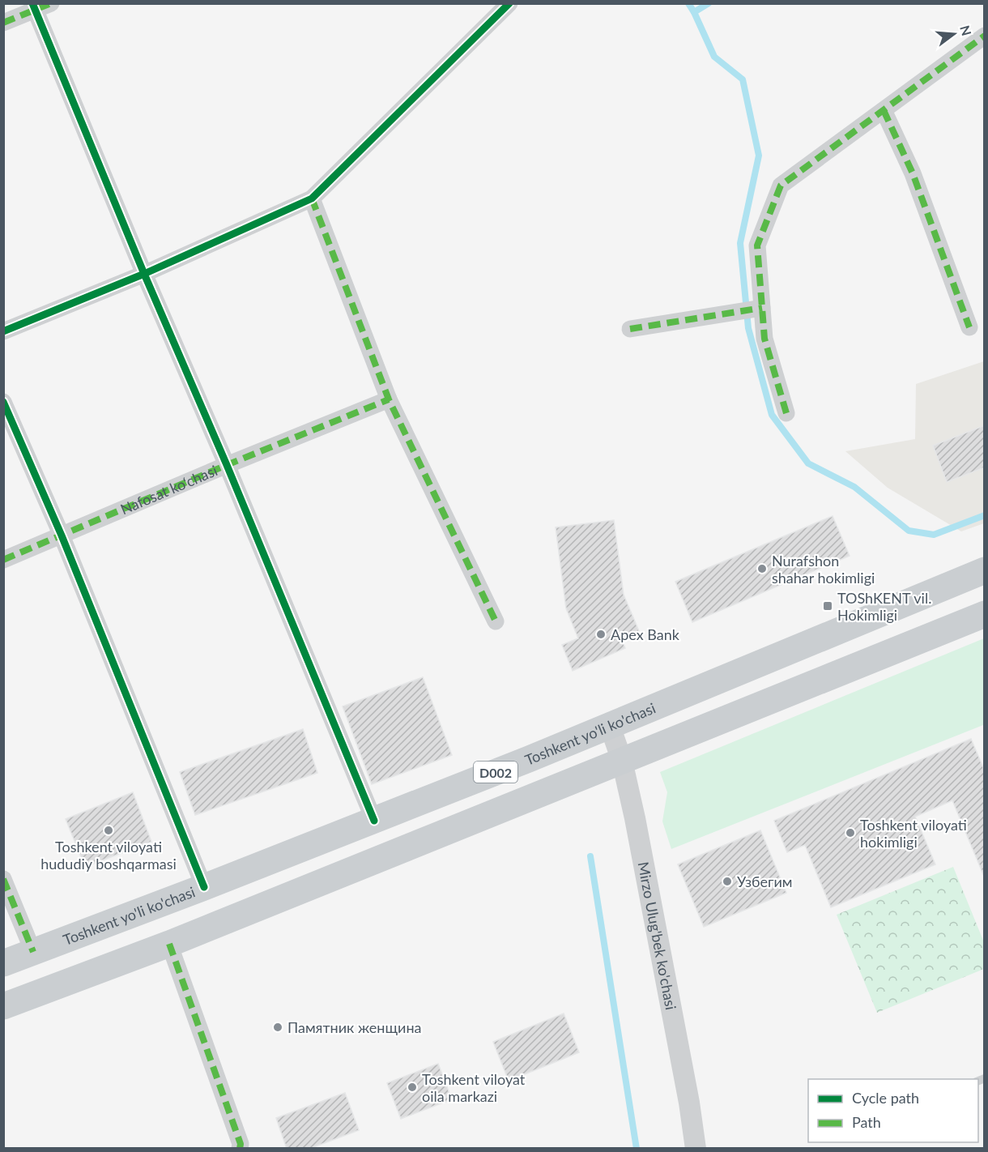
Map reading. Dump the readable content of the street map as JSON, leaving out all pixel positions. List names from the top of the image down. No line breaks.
{"streets":{"main road":["Toshkent yo'li ko'chasi","D002"],"street":["Nafosat ko‘chasi","Mirzo Ulug'bek ko'chasi"]},"crossings":[["Toshkent yo'li ko'chasi","Mirzo Ulug'bek ko'chasi"],["D002","Mirzo Ulug'bek ko'chasi"]],"places":{"other":["Nurafshon shahar hokimligi","Apex Bank","Toshkent viloyati hududiy boshqarmasi","Toshkent viloyati hokimligi","Узбегим","Памятник женщина","Toshkent viloyat oila markazi"],"transit":["TOShKENT vil. Hokimligi"]},"legend":["Cycle path","Path"],"north":"right"}
